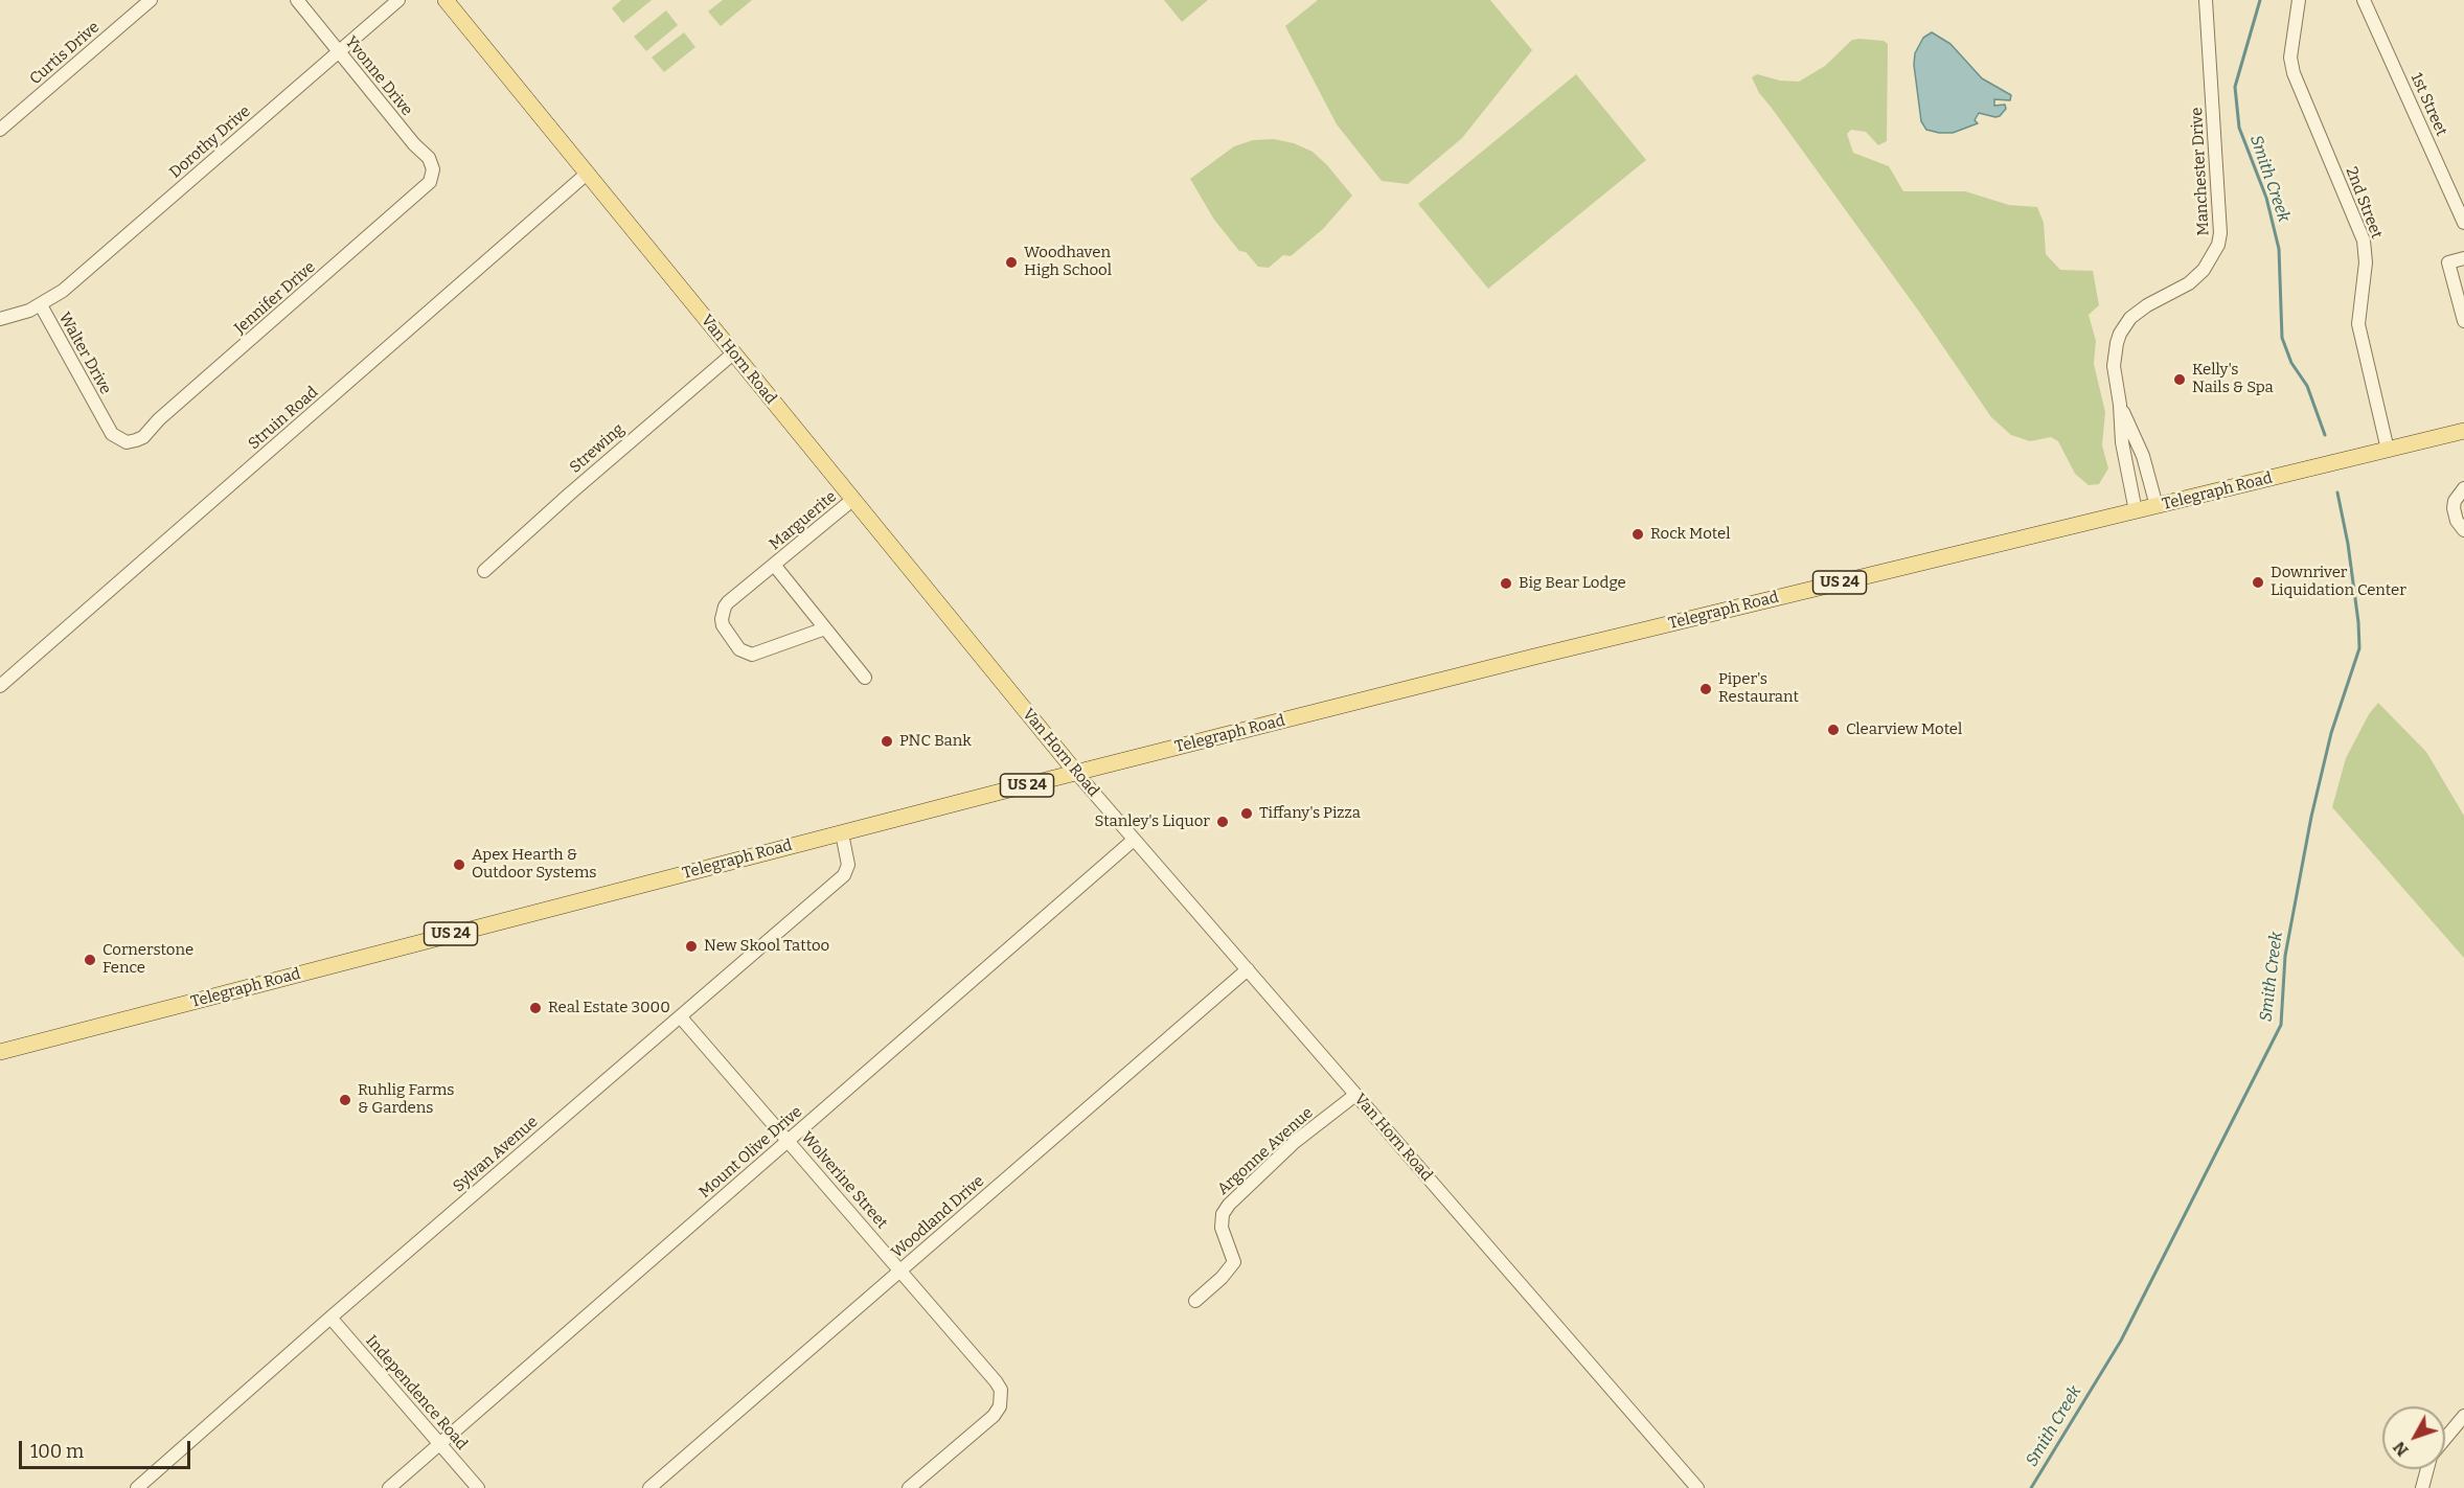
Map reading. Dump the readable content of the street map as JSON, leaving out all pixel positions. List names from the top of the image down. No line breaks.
{"streets":{"main road":["Van Horn Road","Telegraph Road","US 24"],"street":["Curtis Drive","Yvonne Drive","1st Street","Dorothy Drive","Manchester Drive","2nd Street","Jennifer Drive","Walter Drive","Struin Road","Strewing","Marguerite","Argonne Avenue","Mount Olive Drive","Sylvan Avenue","Wolverine Street","Woodland Drive","Independence Road"]},"crossings":[["Yvonne Drive","Dorothy Drive"],["Yvonne Drive","Jennifer Drive"],["Dorothy Drive","Walter Drive"],["Manchester Drive","Telegraph Road"],["2nd Street","Telegraph Road"],["Jennifer Drive","Walter Drive"],["Van Horn Road","Struin Road"],["Van Horn Road","Strewing"],["Van Horn Road","Telegraph Road"],["Van Horn Road","Marguerite"],["Van Horn Road","Argonne Avenue"],["Van Horn Road","Mount Olive Drive"],["Van Horn Road","Woodland Drive"],["Telegraph Road","Sylvan Avenue"],["Mount Olive Drive","Wolverine Street"],["Mount Olive Drive","Independence Road"],["Sylvan Avenue","Wolverine Street"],["Sylvan Avenue","Independence Road"],["Wolverine Street","Woodland Drive"]],"water":["Smith Creek"],"places":["Woodhaven High School","Kelly's Nails & Spa","Rock Motel","Downriver Liquidation Center","Big Bear Lodge","Piper's Restaurant","Clearview Motel","PNC Bank","Tiffany's Pizza","Stanley's Liquor","Apex Hearth & Outdoor Systems","New Skool Tattoo","Cornerstone Fence","Real Estate 3000","Ruhlig Farms & Gardens"],"scale_bar":"100 m","north":"bottom left"}
